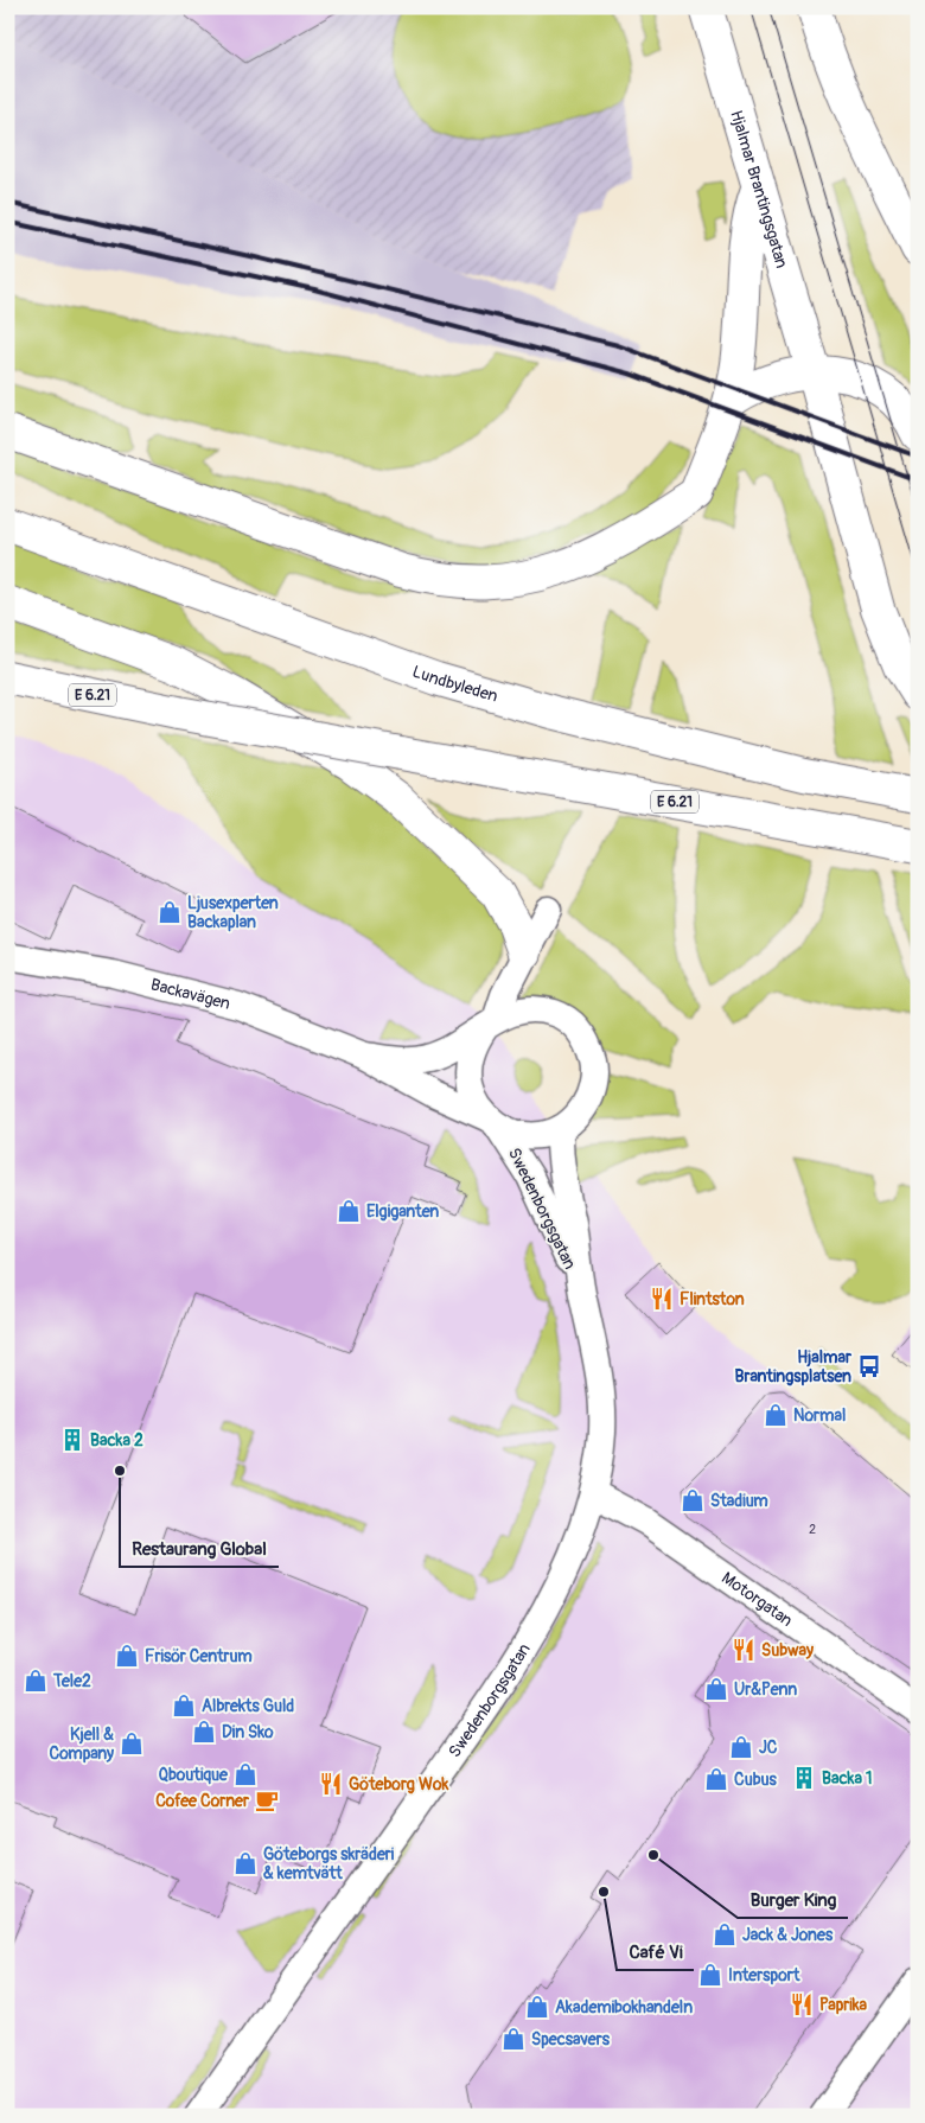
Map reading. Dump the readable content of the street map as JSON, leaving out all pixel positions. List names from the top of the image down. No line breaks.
{"streets":{"main road":["Hjalmar Brantingsgatan","Lundbyleden","E 6.21"],"street":["Backavägen","Swedenborgsgatan","Motorgatan"]},"crossings":[["Backavägen","Swedenborgsgatan"],["Swedenborgsgatan","Motorgatan"]],"places":{"shop":["Ljusexperten Backaplan","Elgiganten","Normal","Stadium","Frisör Centrum","Tele2","Ur&Penn","Albrekts Guld","Din Sko","Kjell & Company","JC","Qboutique","Cubus","Göteborgs skräderi & kemtvätt","Jack & Jones","Intersport","Akademibokhandeln","Specsavers"],"restaurant":["Flintston","Subway","Göteborg Wok","Paprika"],"bus stop":["Hjalmar Brantingsplatsen"],"building":["Backa 2","Backa 1"],"other":["Restaurang Global","Burger King","Café Vi"],"cafe":["Cofee Corner"]},"house_numbers":["2"]}
